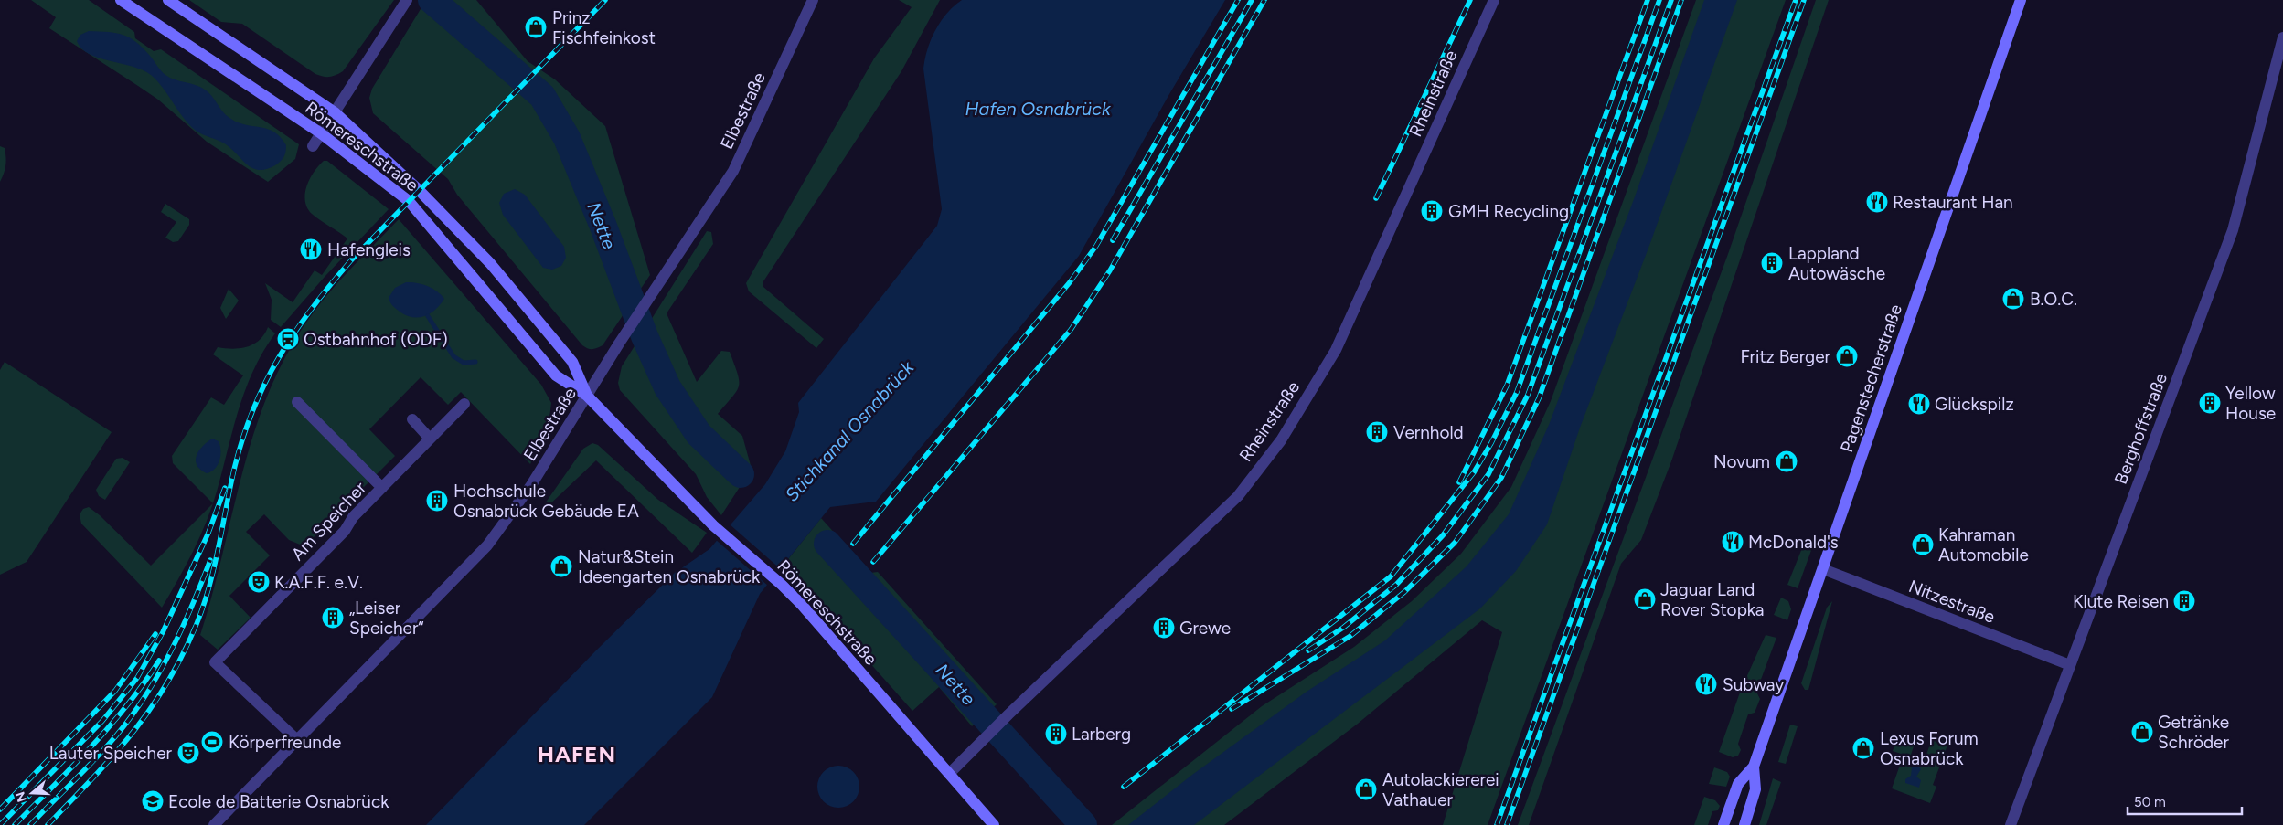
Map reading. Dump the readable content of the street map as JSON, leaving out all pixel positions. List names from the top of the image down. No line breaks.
{"streets":{"main road":["Römereschstraße","Pagenstecherstraße"],"street":["Rheinstraße","Elbestraße","Berghoffstraße","Am Speicher","Nitzestraße"]},"crossings":[["Rheinstraße","Römereschstraße"],["Elbestraße","Römereschstraße"],["Elbestraße","Am Speicher"],["Pagenstecherstraße","Nitzestraße"],["Berghoffstraße","Nitzestraße"]],"districts":["HAFEN"],"water":["Hafen Osnabrück","Nette","Stichkanal Osnabrück"],"places":{"shop":["Prinz Fischfeinkost","B.O.C.","Fritz Berger","Novum","Kahraman Automobile","Natur&Stein Ideengarten Osnabrück","Jaguar Land Rover Stopka","Getränke Schröder","Lexus Forum Osnabrück","Autolackiererei Vathauer"],"restaurant":["Restaurant Han","Hafengleis","Glückspilz","McDonald's","Subway"],"building":["GMH Recycling","Lappland Autowäsche","Yellow House","Vernhold","Hochschule Osnabrück Gebäude EA","Klute Reisen","„Leiser Speicher“","Grewe","Larberg"],"station":["Ostbahnhof (ODF)"],"theatre":["K.A.F.F. e.V.","Lauter Speicher"],"sports":["Körperfreunde"],"school or university":["Ecole de Batterie Osnabrück"]},"scale_bar":"50 m","north":"left"}
